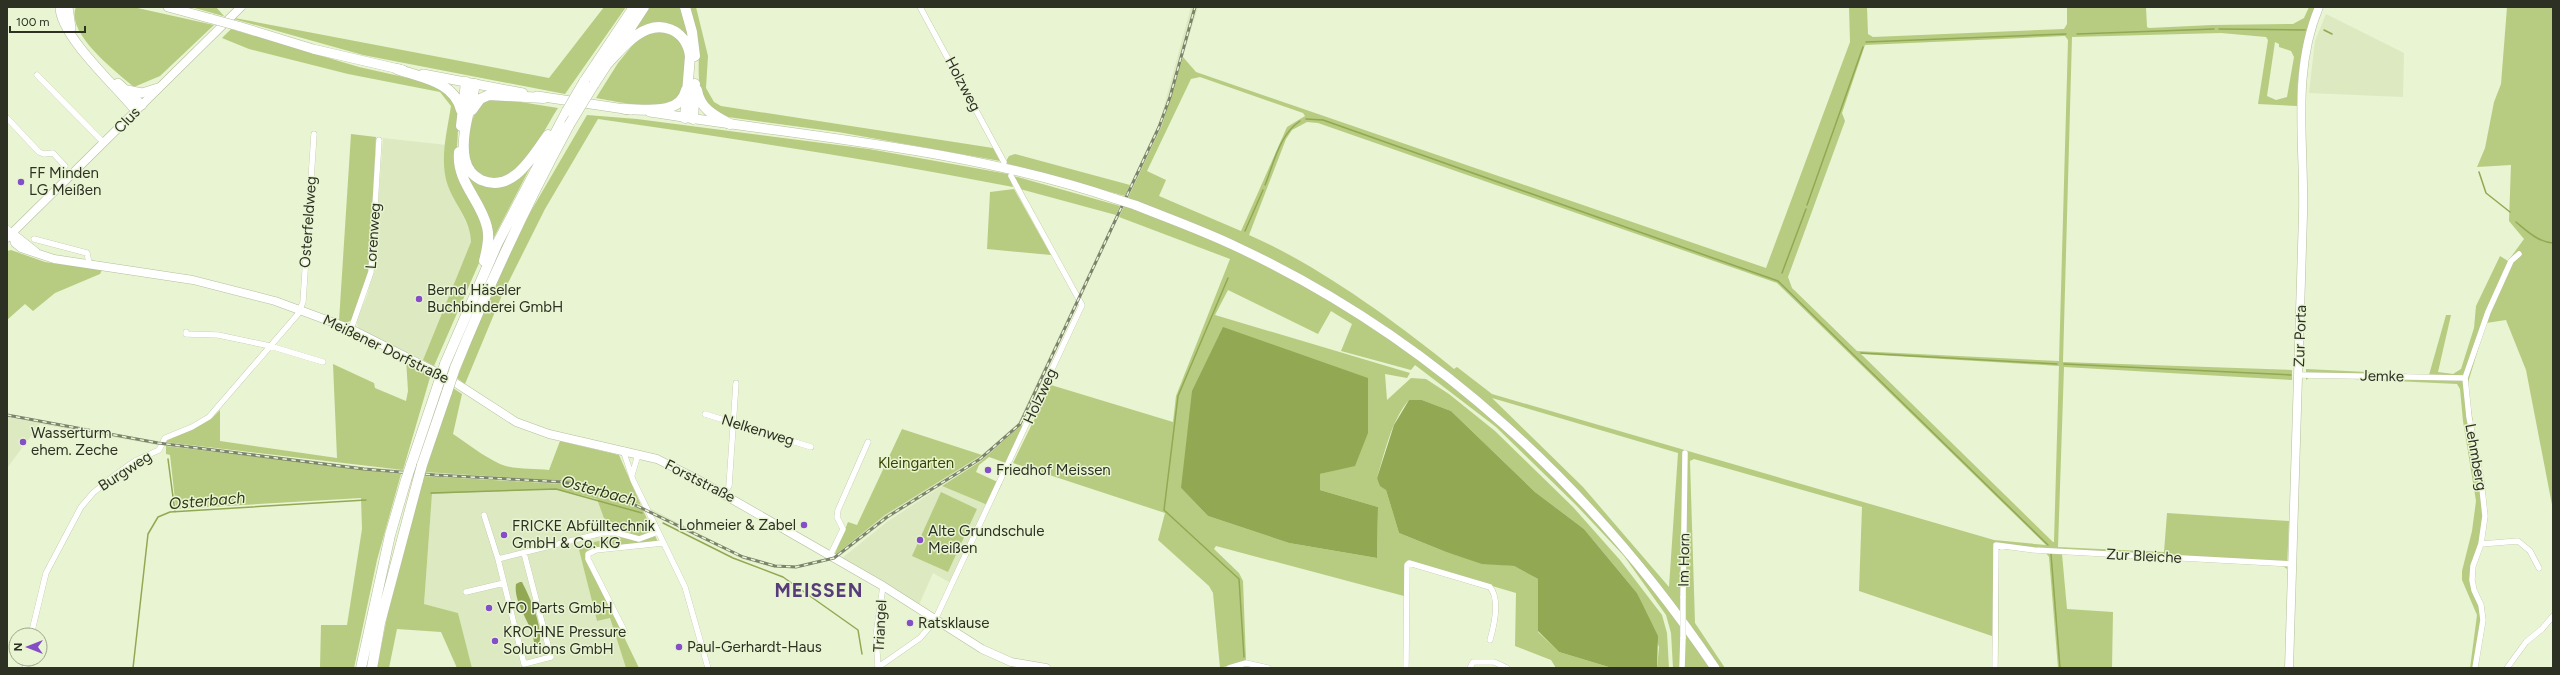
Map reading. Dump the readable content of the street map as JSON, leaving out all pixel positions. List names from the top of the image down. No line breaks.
{"streets":{"street":["Holzweg","Clus","Osterfeldweg","Lorenweg","Zur Porta","Meißener Dorfstraße","Jemke","Nelkenweg","Lehmberg","Burgweg","Forststraße","Zur Bleiche","Im Horn","Triangel"]},"crossings":[["Holzweg","Forststraße"],["Clus","Meißener Dorfstraße"],["Osterfeldweg","Meißener Dorfstraße"],["Osterfeldweg","Burgweg"],["Lorenweg","Meißener Dorfstraße"],["Zur Porta","Jemke"],["Zur Porta","Zur Bleiche"],["Meißener Dorfstraße","Burgweg"],["Meißener Dorfstraße","Forststraße"],["Jemke","Lehmberg"],["Forststraße","Triangel"]],"districts":["MEISSEN"],"water":["Osterbach"],"parks":["Kleingarten"],"places":["FF Minden LG Meißen","Bernd Häseler Buchbinderei GmbH","Wasserturm ehem. Zeche","Friedhof Meissen","Lohmeier & Zabel","FRICKE Abfülltechnik GmbH & Co. KG","Alte Grundschule Meißen","VFO Parts GmbH","Ratsklause","KROHNE Pressure Solutions GmbH","Paul-Gerhardt-Haus"],"scale_bar":"100 m","north":"left"}
